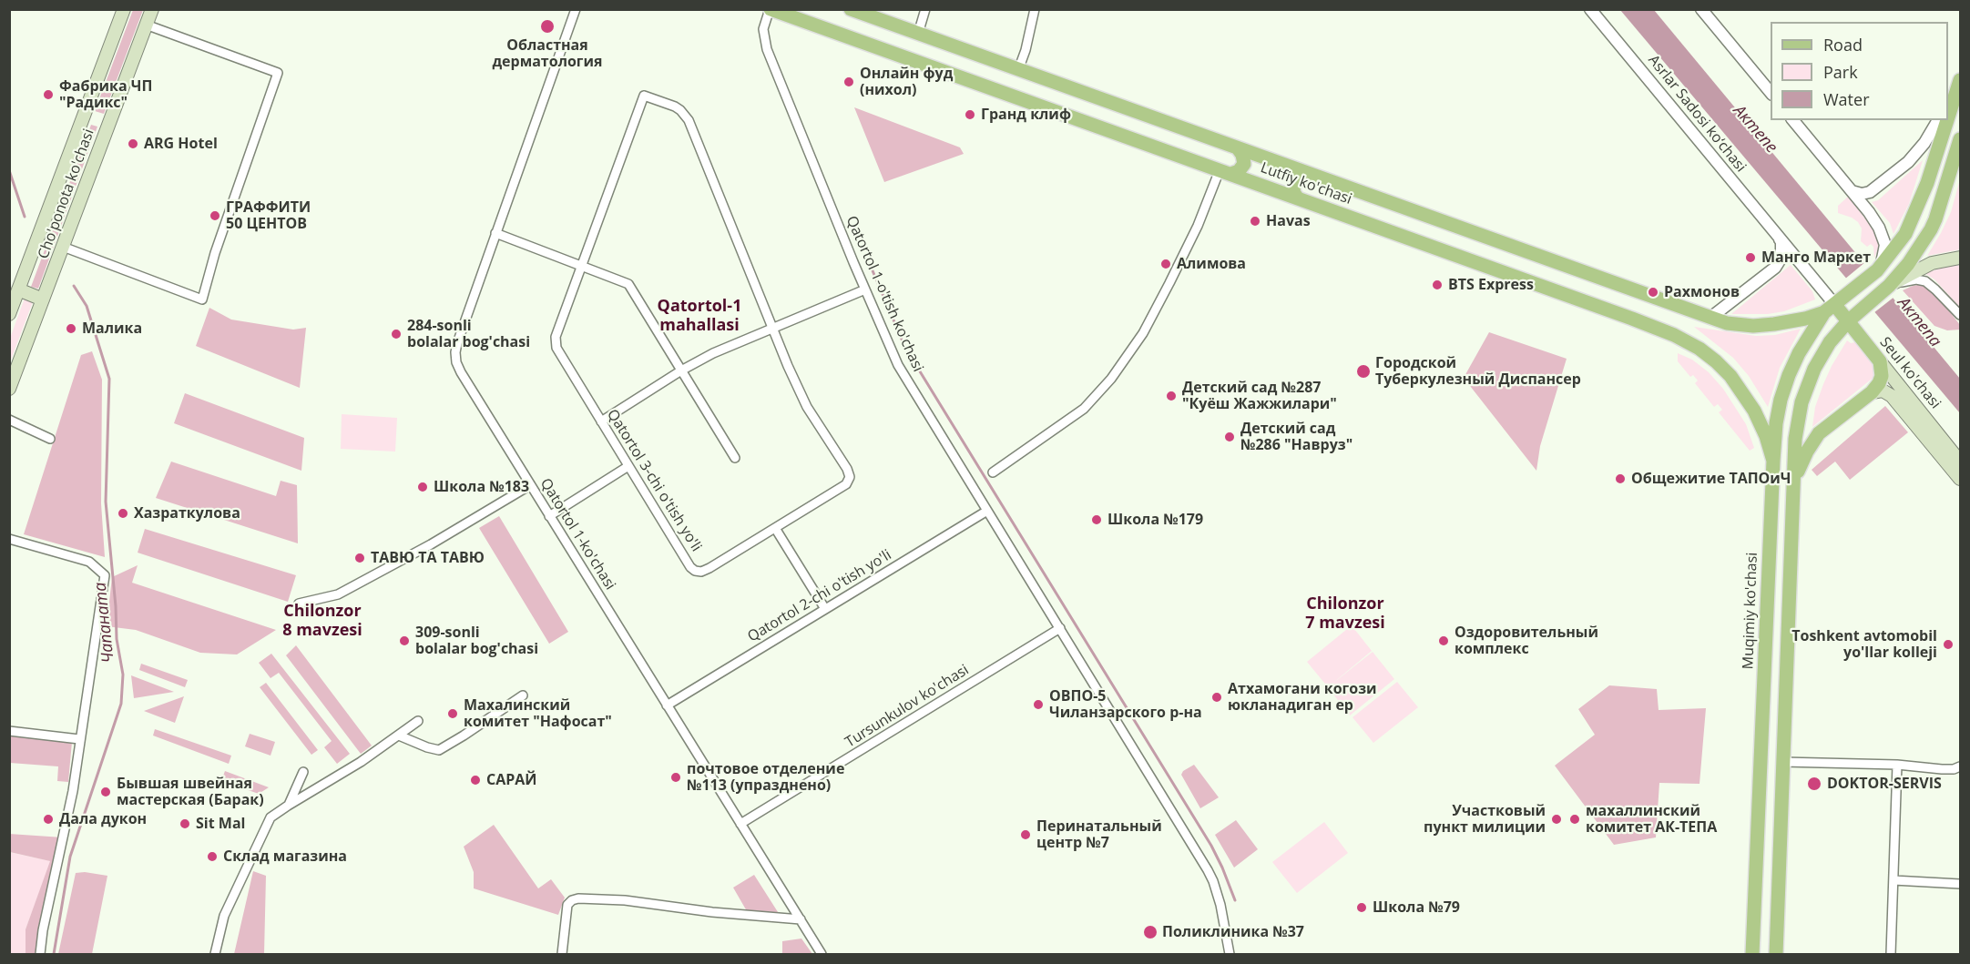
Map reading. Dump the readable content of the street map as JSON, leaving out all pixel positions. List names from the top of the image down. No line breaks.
{"streets":{"main road":["Lutfiy ko'chasi","Cho'ponota ko'chasi","Seul ko'chasi","Muqimiy ko'chasi"],"street":["Asrlar Sadosi ko‘chasi","Qatortol 1-o'tish ko'chasi","Qatortol 3-chi o'tish yo'li","Qatortol 1-ko'chasi","Qatortol 2-chi o'tish yo'li","Tursunkulov ko'chasi"]},"crossings":[["Asrlar Sadosi ko‘chasi","Lutfiy ko'chasi"],["Asrlar Sadosi ko‘chasi","Seul ko'chasi"],["Asrlar Sadosi ko‘chasi","Muqimiy ko'chasi"],["Lutfiy ko'chasi","Qatortol 1-o'tish ko'chasi"],["Lutfiy ko'chasi","Seul ko'chasi"],["Lutfiy ko'chasi","Muqimiy ko'chasi"],["Qatortol 1-o'tish ko'chasi","Qatortol 2-chi o'tish yo'li"],["Qatortol 1-o'tish ko'chasi","Tursunkulov ko'chasi"],["Seul ko'chasi","Muqimiy ko'chasi"],["Qatortol 1-ko'chasi","Qatortol 2-chi o'tish yo'li"],["Qatortol 1-ko'chasi","Tursunkulov ko'chasi"]],"districts":["Qatortol-1 mahallasi","Chilonzor 7 mavzesi","Chilonzor 8 mavzesi"],"water":["Актепе","Актепа","Чапаната"],"places":["Областная дерматология","Онлайн фуд (нихол)","Фабрика ЧП \"Радикс\"","Гранд клиф","ARG Hotel","ГРАФФИТИ 50 ЦЕНТОВ","Havas","Манго Маркет","Алимова","BTS Express","Рахмонов","Малика","284-sonli bolalar bog'chasi","Городской Туберкулезный Диспансер","Детский сад №287 \"Куёш Жажжилари\"","Детский сад №286 \"Навруз\"","Общежитие ТАПОиЧ","Школа №183","Хазраткулова","Школа №179","ТАВЮ ТА ТАВЮ","309-sonli bolalar bog'chasi","Оздоровительный комплекс","Toshkent avtomobil yo'llar kolleji","Атхамогани когози юкланадиган ер","ОВПО-5 Чиланзарского р-на","Махалинский комитет \"Нафосат\"","почтовое отделение №113 (упразднено)","САРАЙ","DOKTOR-SERVIS","Бывшая швейная мастерская (Барак)","Дала дукон","Участковый пункт милиции","махаллинский комитет АК-ТЕПА","Sit Mal","Перинатальный центр №7","Склад магазина","Школа №79","Поликлиника №37"],"legend":["Road","Park","Water"]}
